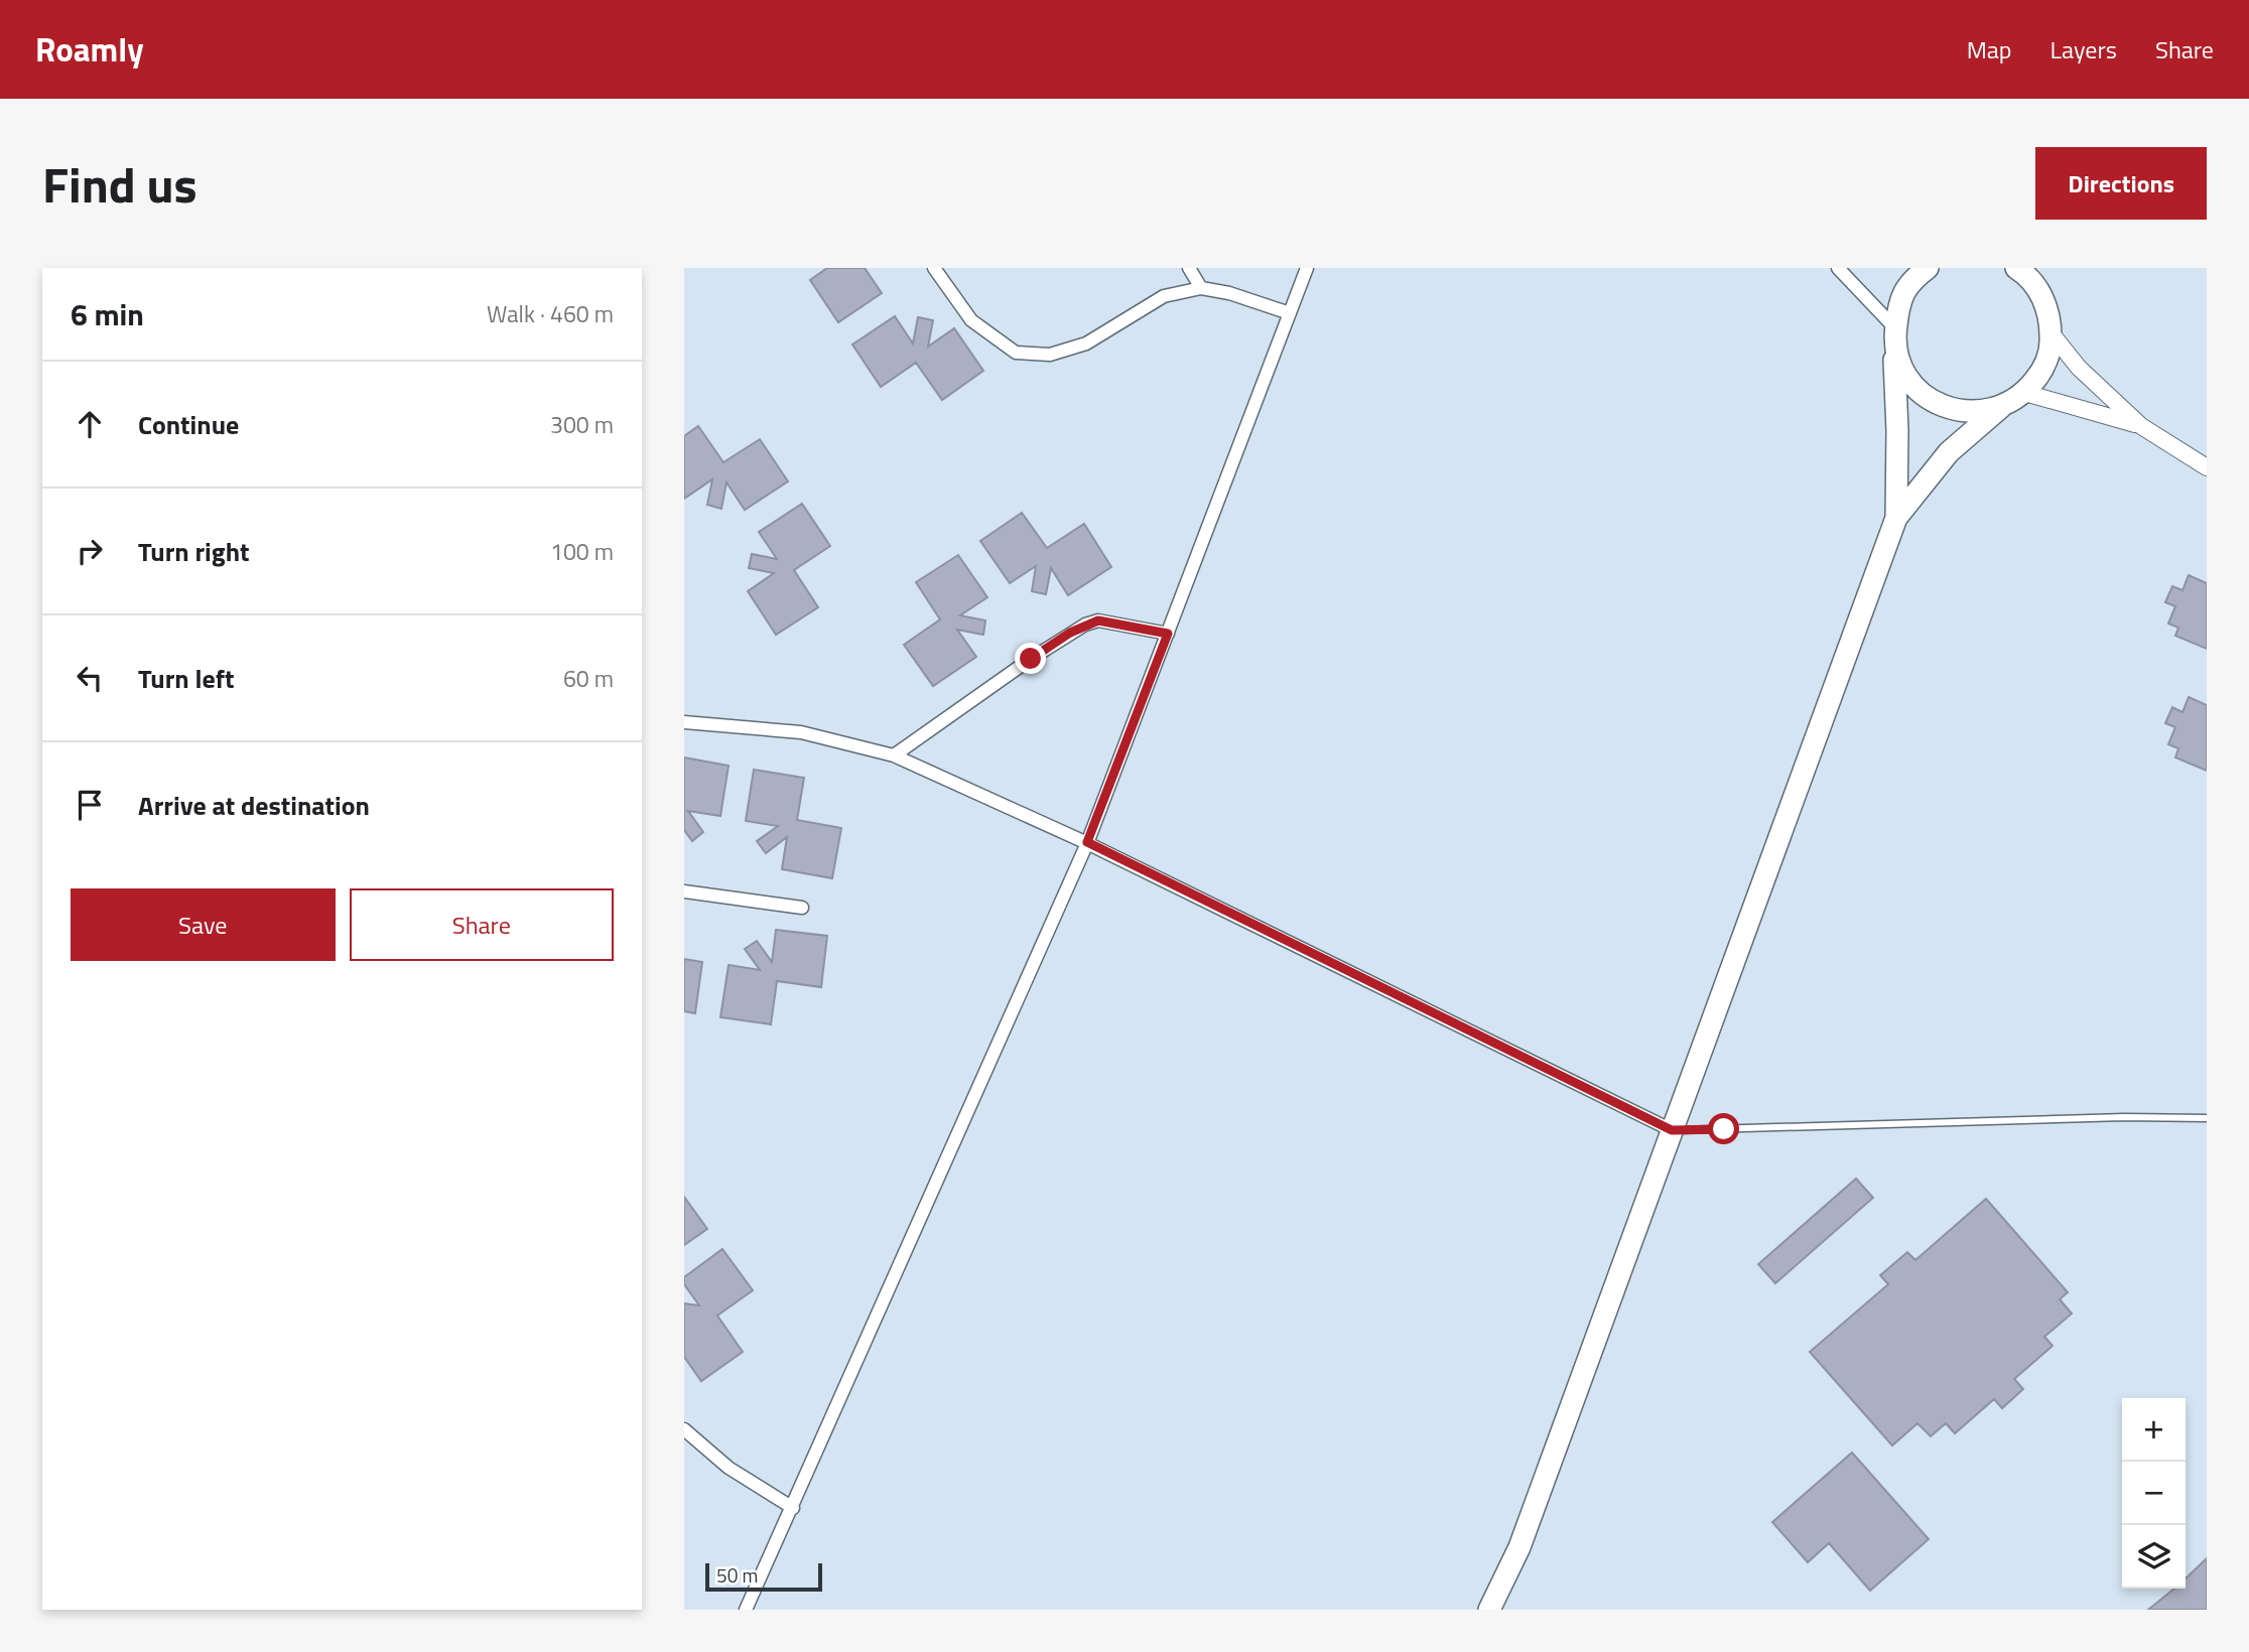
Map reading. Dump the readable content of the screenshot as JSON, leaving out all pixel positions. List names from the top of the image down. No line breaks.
{"scale_bar":"50 m","page":{"header":"Roamly","nav":["Map","Layers","Share"],"title":"Find us","buttons":["Directions",["Save","Share"]],"heading":["6 min","Walk · 460 m"],"list":[["Continue","300 m"],["Turn right","100 m"],["Turn left","60 m"],"Arrive at destination"],"map_buttons":["+","−"],"scale":"50 m"}}
